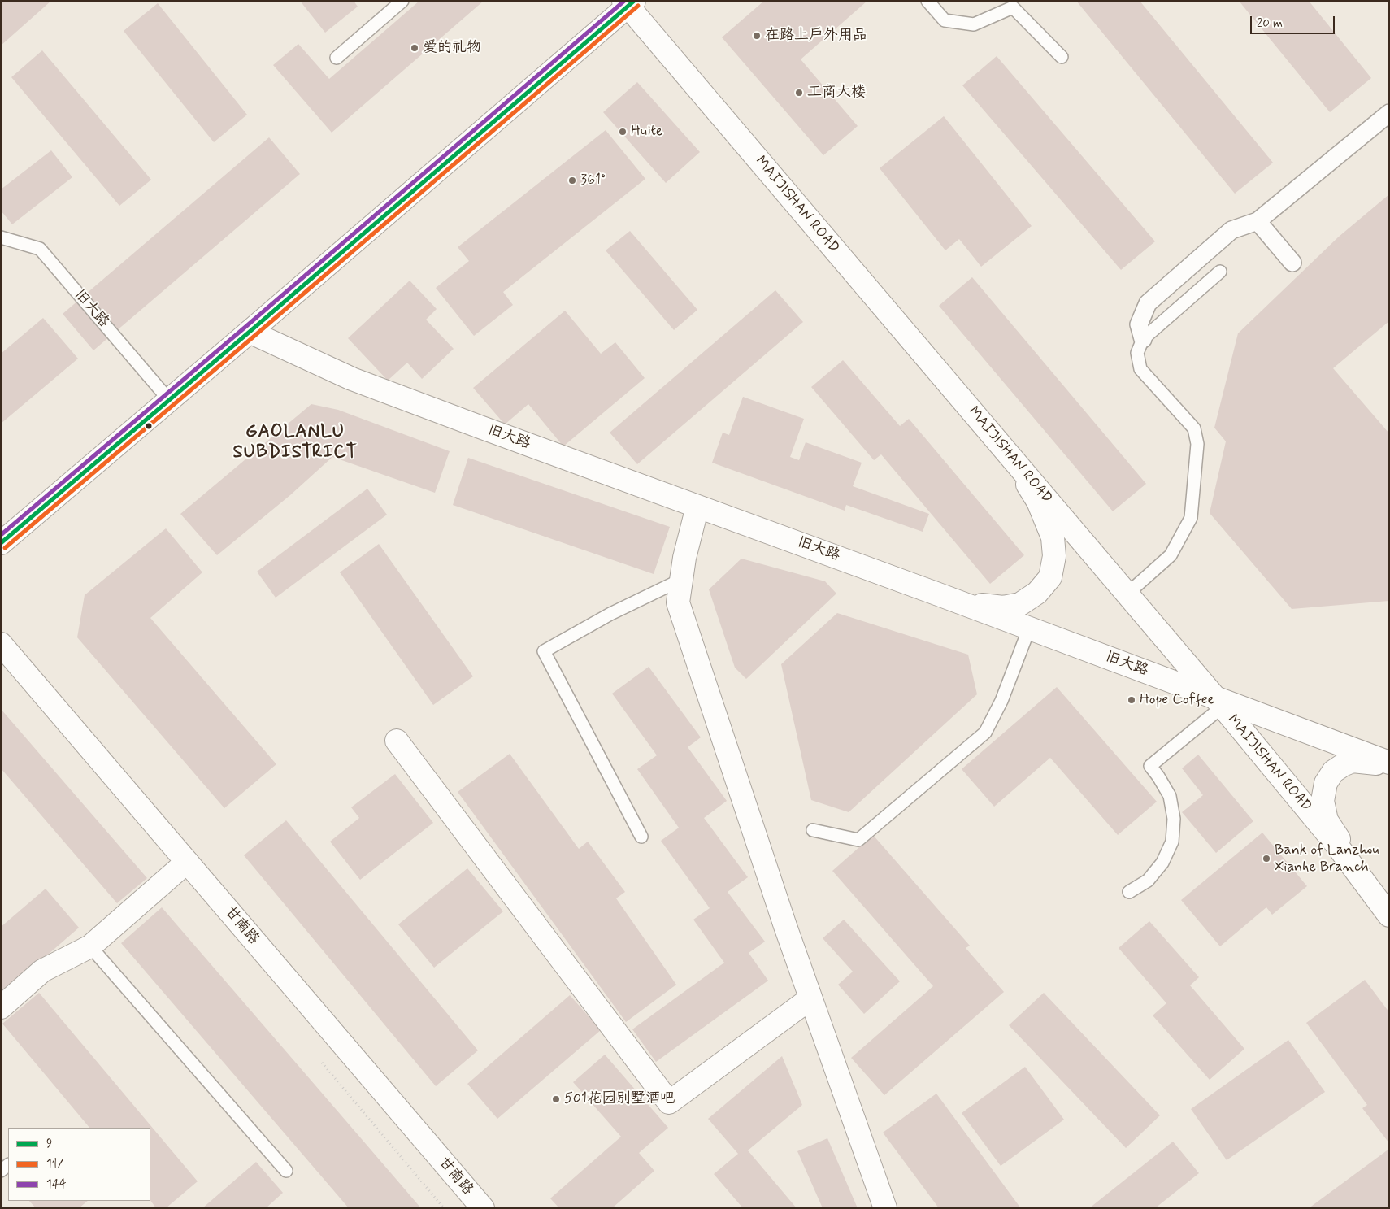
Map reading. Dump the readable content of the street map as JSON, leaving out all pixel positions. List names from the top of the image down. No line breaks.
{"streets":{"street":["MAIJISHAN ROAD","旧大路","甘南路"]},"crossings":[["MAIJISHAN ROAD","旧大路"]],"districts":["GAOLANLU SUBDISTRICT"],"places":["在路上户外用品","爱的礼物","工商大楼","Huite","361˚","Hope Coffee","Bank of Lanzhou Xianhe Branch","501花园别墅酒吧"],"lines":["transit line 9","transit line 144","transit line 117"],"legend":["9","117","144"],"scale_bar":"20 m"}
